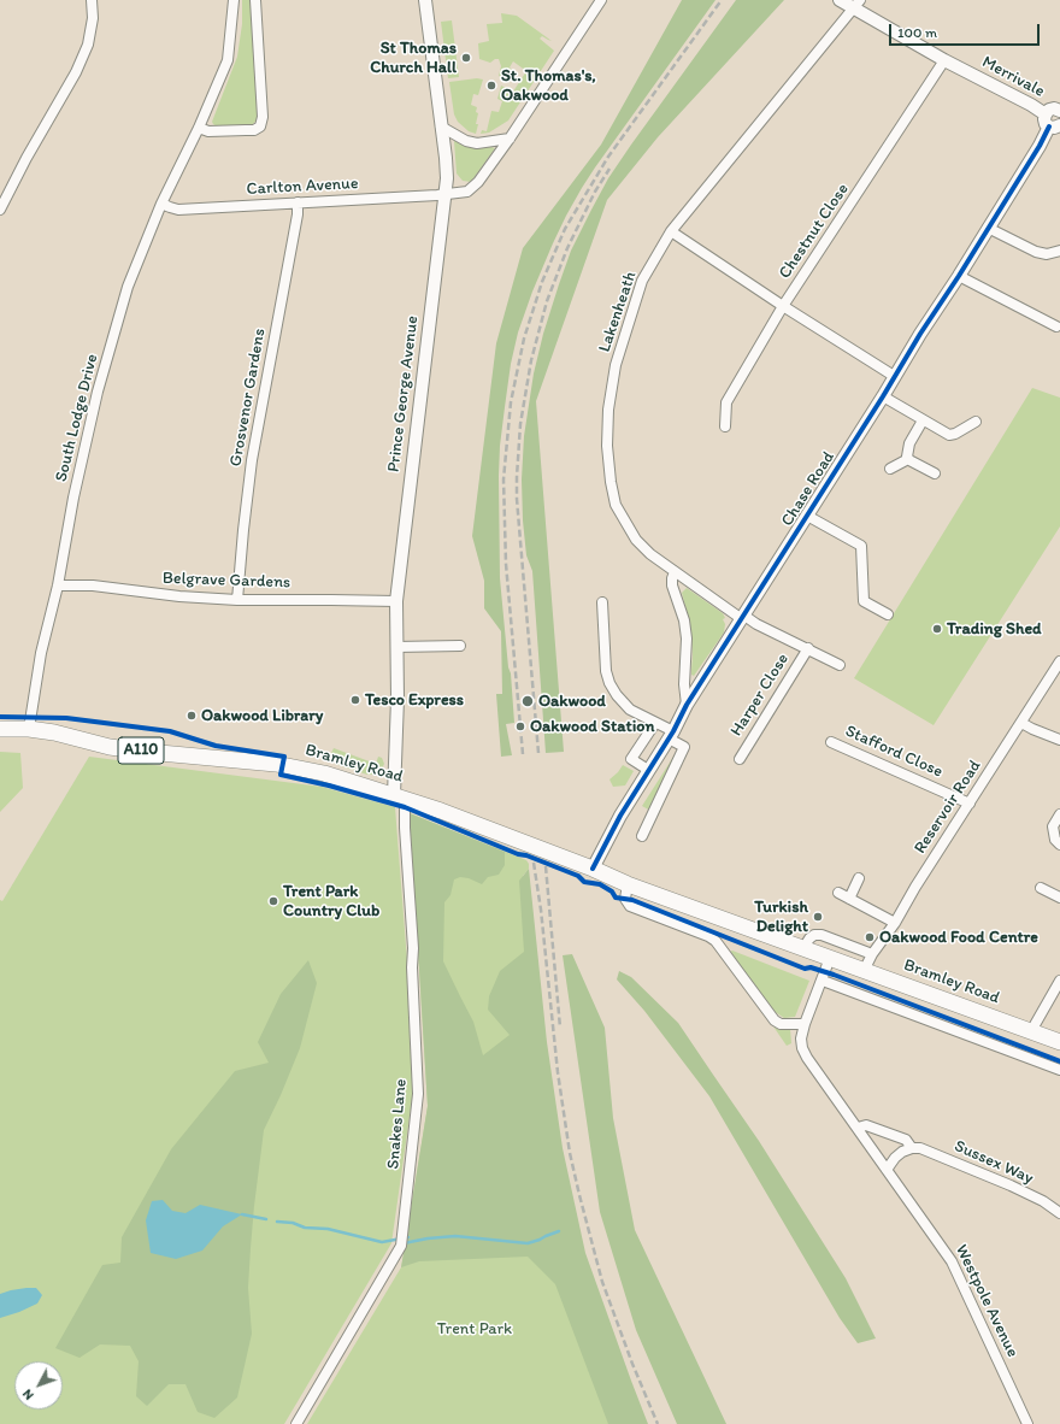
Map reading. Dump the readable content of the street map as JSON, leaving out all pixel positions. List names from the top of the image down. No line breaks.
{"streets":{"main road":["A110","Bramley Road"],"street":["Merrivale","Carlton Avenue","Chestnut Close","Lakenheath","Prince George Avenue","Grosvenor Gardens","South Lodge Drive","Chase Road","Belgrave Gardens","Harper Close","Stafford Close","Reservoir Road","Snakes Lane","Sussex Way","Westpole Avenue"]},"crossings":[["Merrivale","Chestnut Close"],["Merrivale","Lakenheath"],["Carlton Avenue","Prince George Avenue"],["Carlton Avenue","Grosvenor Gardens"],["Carlton Avenue","South Lodge Drive"],["Lakenheath","Chase Road"],["Lakenheath","Harper Close"],["Prince George Avenue","Belgrave Gardens"],["Prince George Avenue","Bramley Road"],["Prince George Avenue","Snakes Lane"],["Grosvenor Gardens","Belgrave Gardens"],["South Lodge Drive","Belgrave Gardens"],["South Lodge Drive","Bramley Road"],["Chase Road","Bramley Road"],["Stafford Close","Reservoir Road"],["Bramley Road","Reservoir Road"],["Bramley Road","Snakes Lane"],["Sussex Way","Westpole Avenue"]],"parks":["Trent Park"],"places":["St Thomas Church Hall","St. Thomas's, Oakwood","Trading Shed","Tesco Express","Oakwood","Oakwood Library","Oakwood Station","Trent Park Country Club","Turkish Delight","Oakwood Food Centre"],"scale_bar":"100 m","north":"bottom left"}
